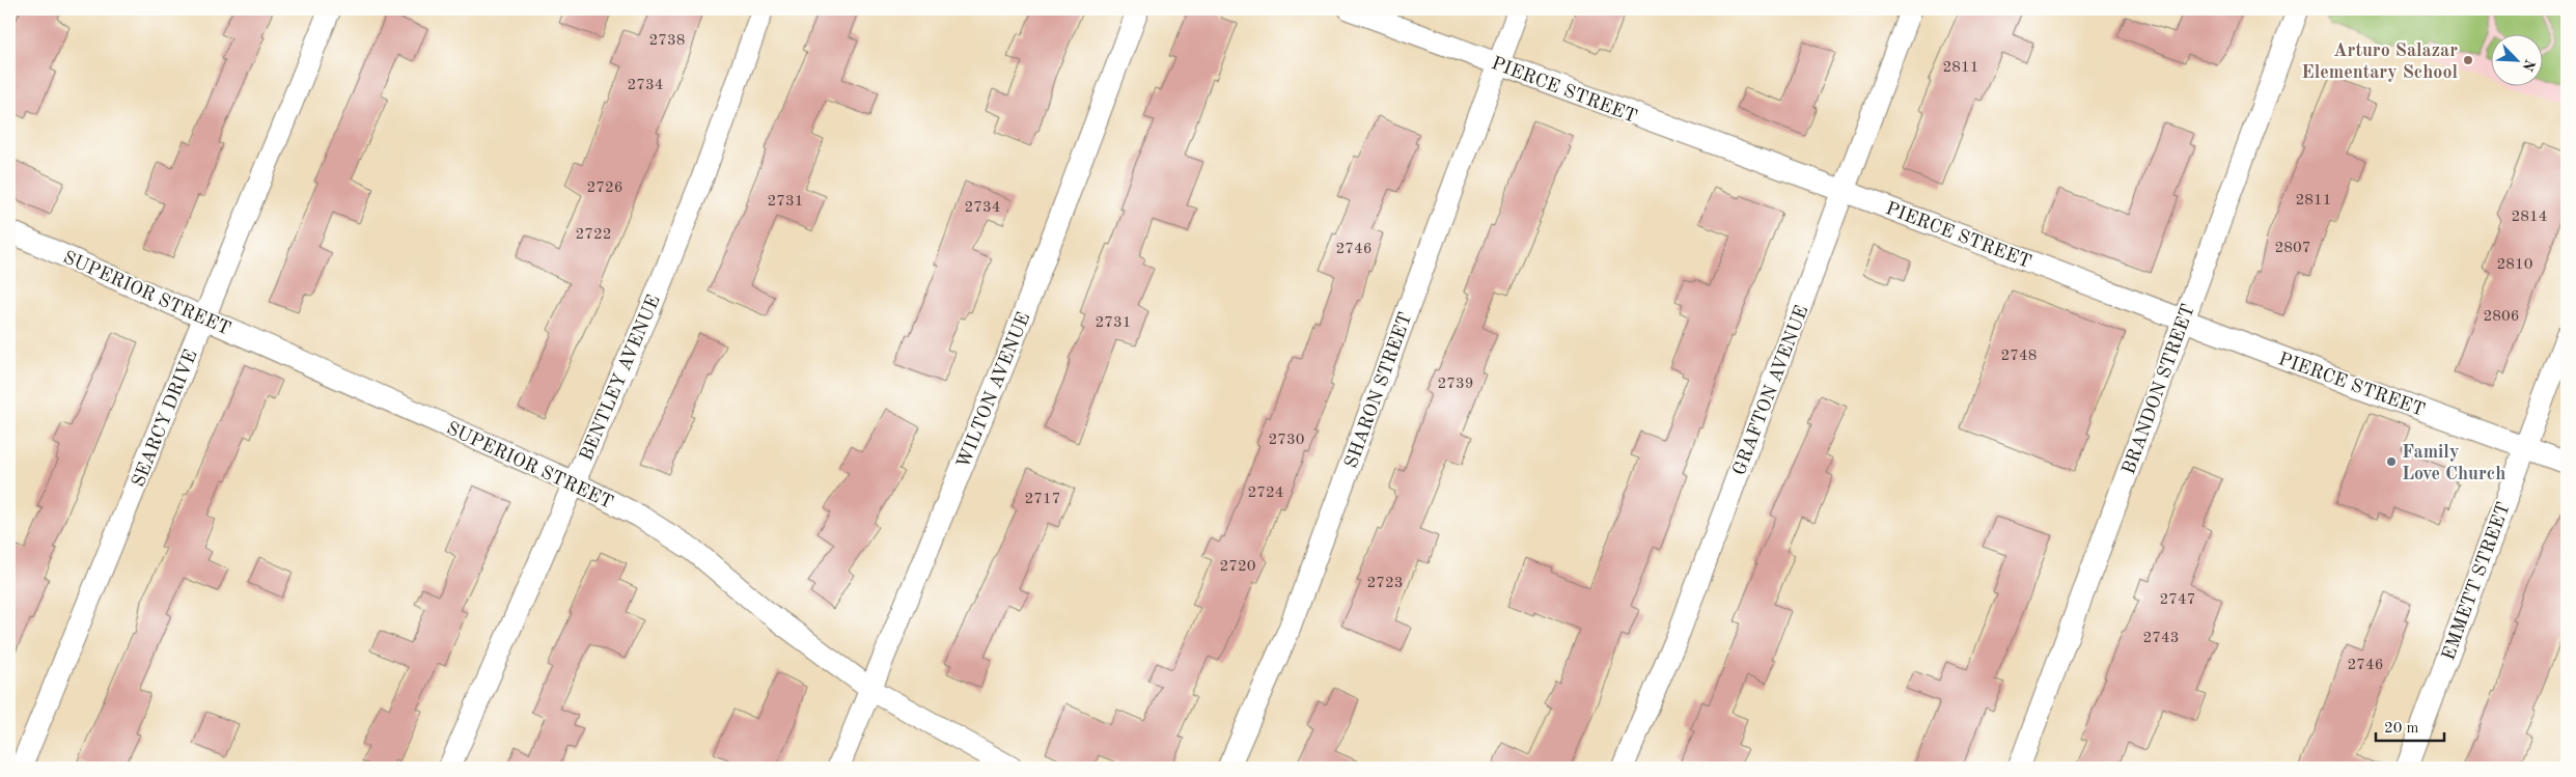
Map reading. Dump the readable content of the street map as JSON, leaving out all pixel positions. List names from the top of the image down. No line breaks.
{"streets":{"street":["PIERCE STREET","SUPERIOR STREET","BENTLEY AVENUE","BRANDON STREET","WILTON AVENUE","SHARON STREET","GRAFTON AVENUE","SEARCY DRIVE","EMMETT STREET"]},"crossings":[["PIERCE STREET","BRANDON STREET"],["PIERCE STREET","SHARON STREET"],["PIERCE STREET","GRAFTON AVENUE"],["PIERCE STREET","EMMETT STREET"],["SUPERIOR STREET","BENTLEY AVENUE"],["SUPERIOR STREET","WILTON AVENUE"],["SUPERIOR STREET","SEARCY DRIVE"]],"places":["Arturo Salazar Elementary School","Family Love Church"],"house_numbers":["2738","2811","2734","2726","2811","2731","2734","2814","2722","2807","2746","2810","2806","2731","2748","2739","2730","2724","2717","2720","2723","2747","2743","2746"],"scale_bar":"20 m","north":"bottom right"}
